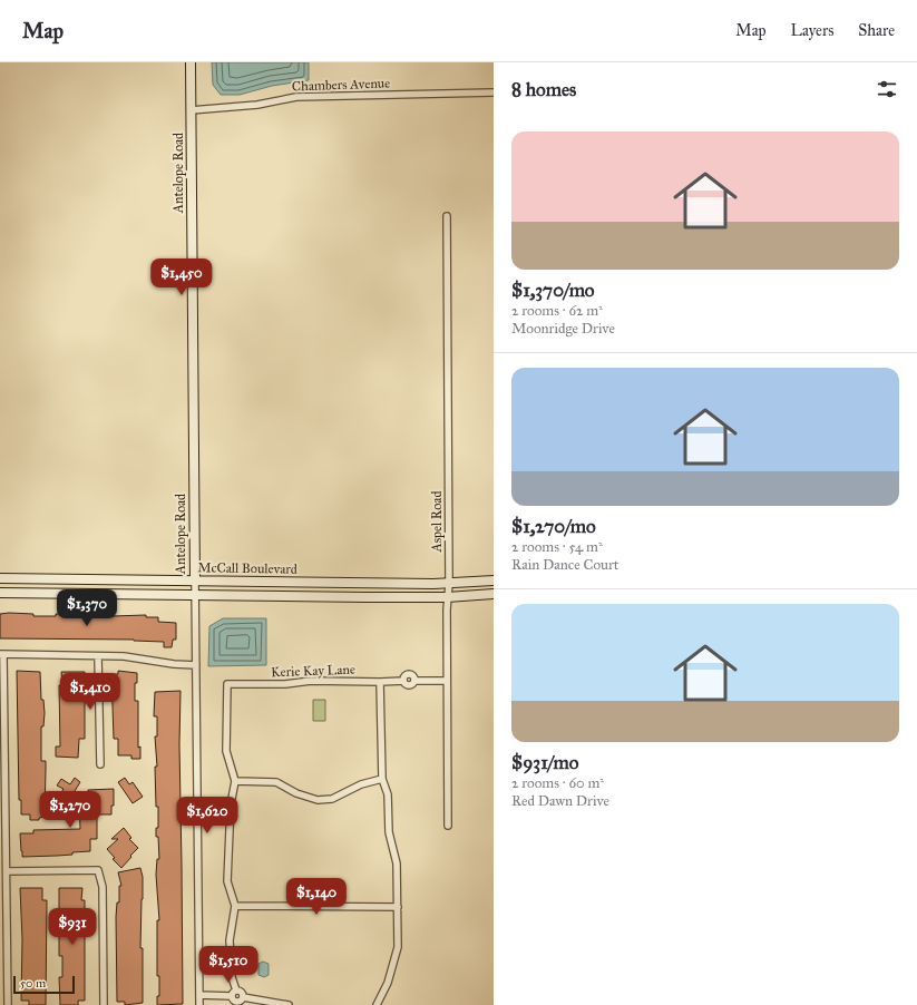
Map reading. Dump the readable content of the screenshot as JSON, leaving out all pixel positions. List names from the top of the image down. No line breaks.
{"streets":{"main road":["Antelope Road","McCall Boulevard"],"street":["Chambers Avenue","Aspel Road","Kerie Kay Lane"]},"crossings":[["Chambers Avenue","Antelope Road"],["Antelope Road","McCall Boulevard"],["Aspel Road","McCall Boulevard"]],"scale_bar":"50 m","page":{"header":"Map","nav":["Map","Layers","Share"],"heading":"8 homes","list":[{"name":"$1,370/mo","note":"2 rooms · 62 m² · Moonridge Drive"},{"name":"$1,270/mo","note":"2 rooms · 54 m² · Rain Dance Court"},{"name":"$931/mo","note":"2 rooms · 60 m² · Red Dawn Drive"}],"price":["$1,450","$1,370","$1,410","$1,270","$1,620","$1,140","$931","$1,510"],"scale":"50 m"}}
